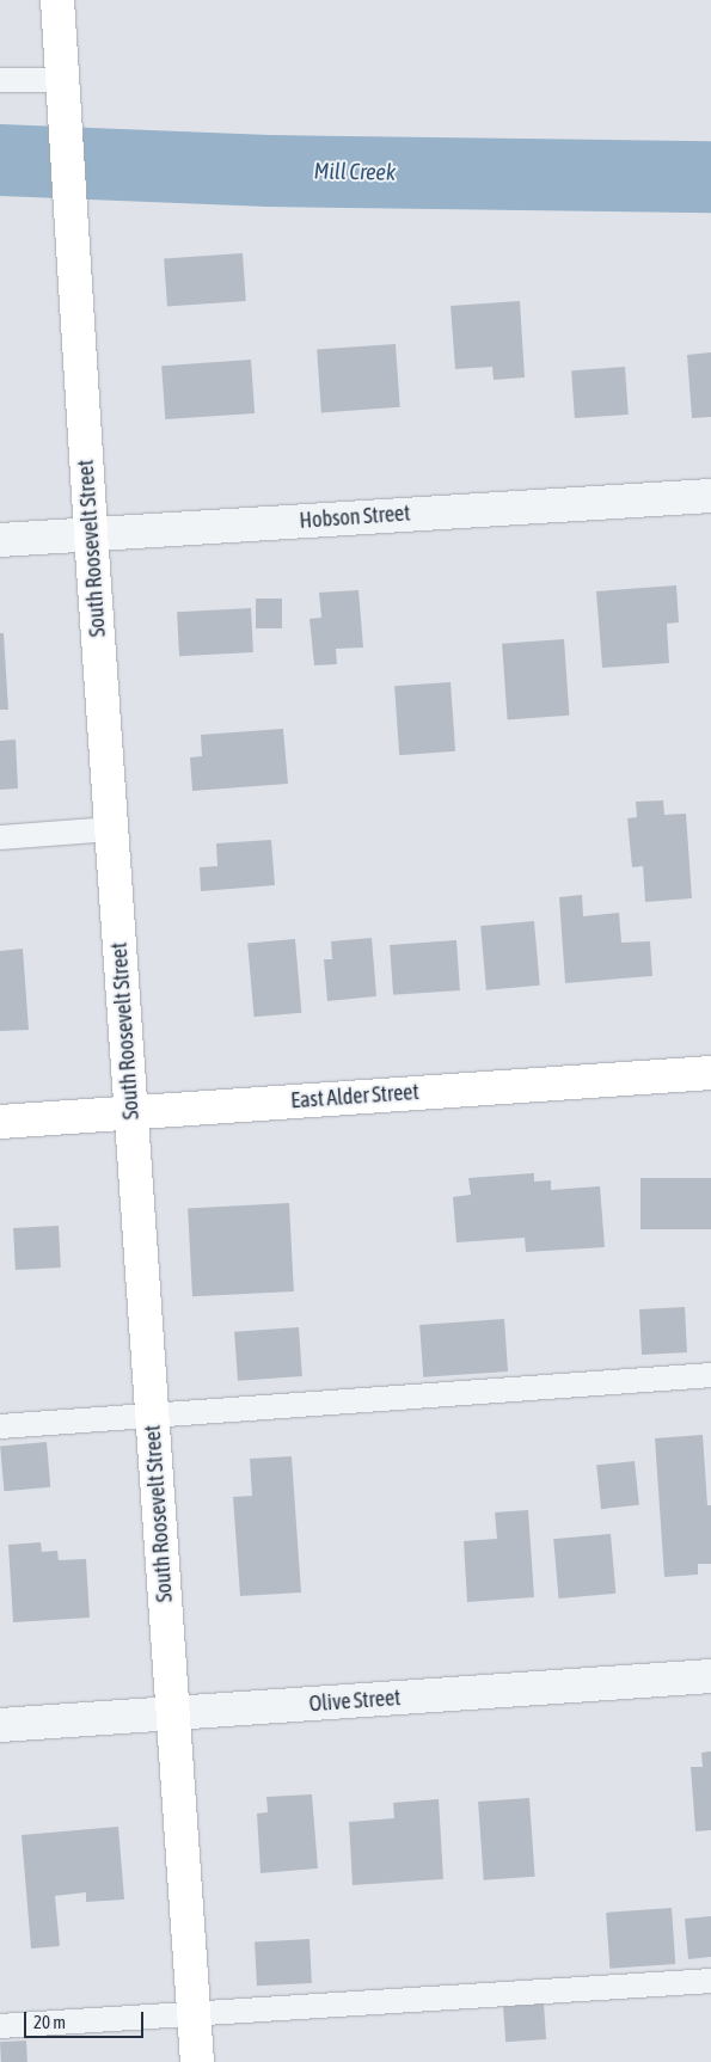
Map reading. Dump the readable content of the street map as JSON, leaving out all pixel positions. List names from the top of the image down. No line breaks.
{"streets":{"main road":["South Roosevelt Street","East Alder Street"],"street":["Hobson Street","Olive Street"]},"crossings":[["Hobson Street","South Roosevelt Street"],["South Roosevelt Street","East Alder Street"],["South Roosevelt Street","Olive Street"]],"water":["Mill Creek"],"scale_bar":"20 m"}
